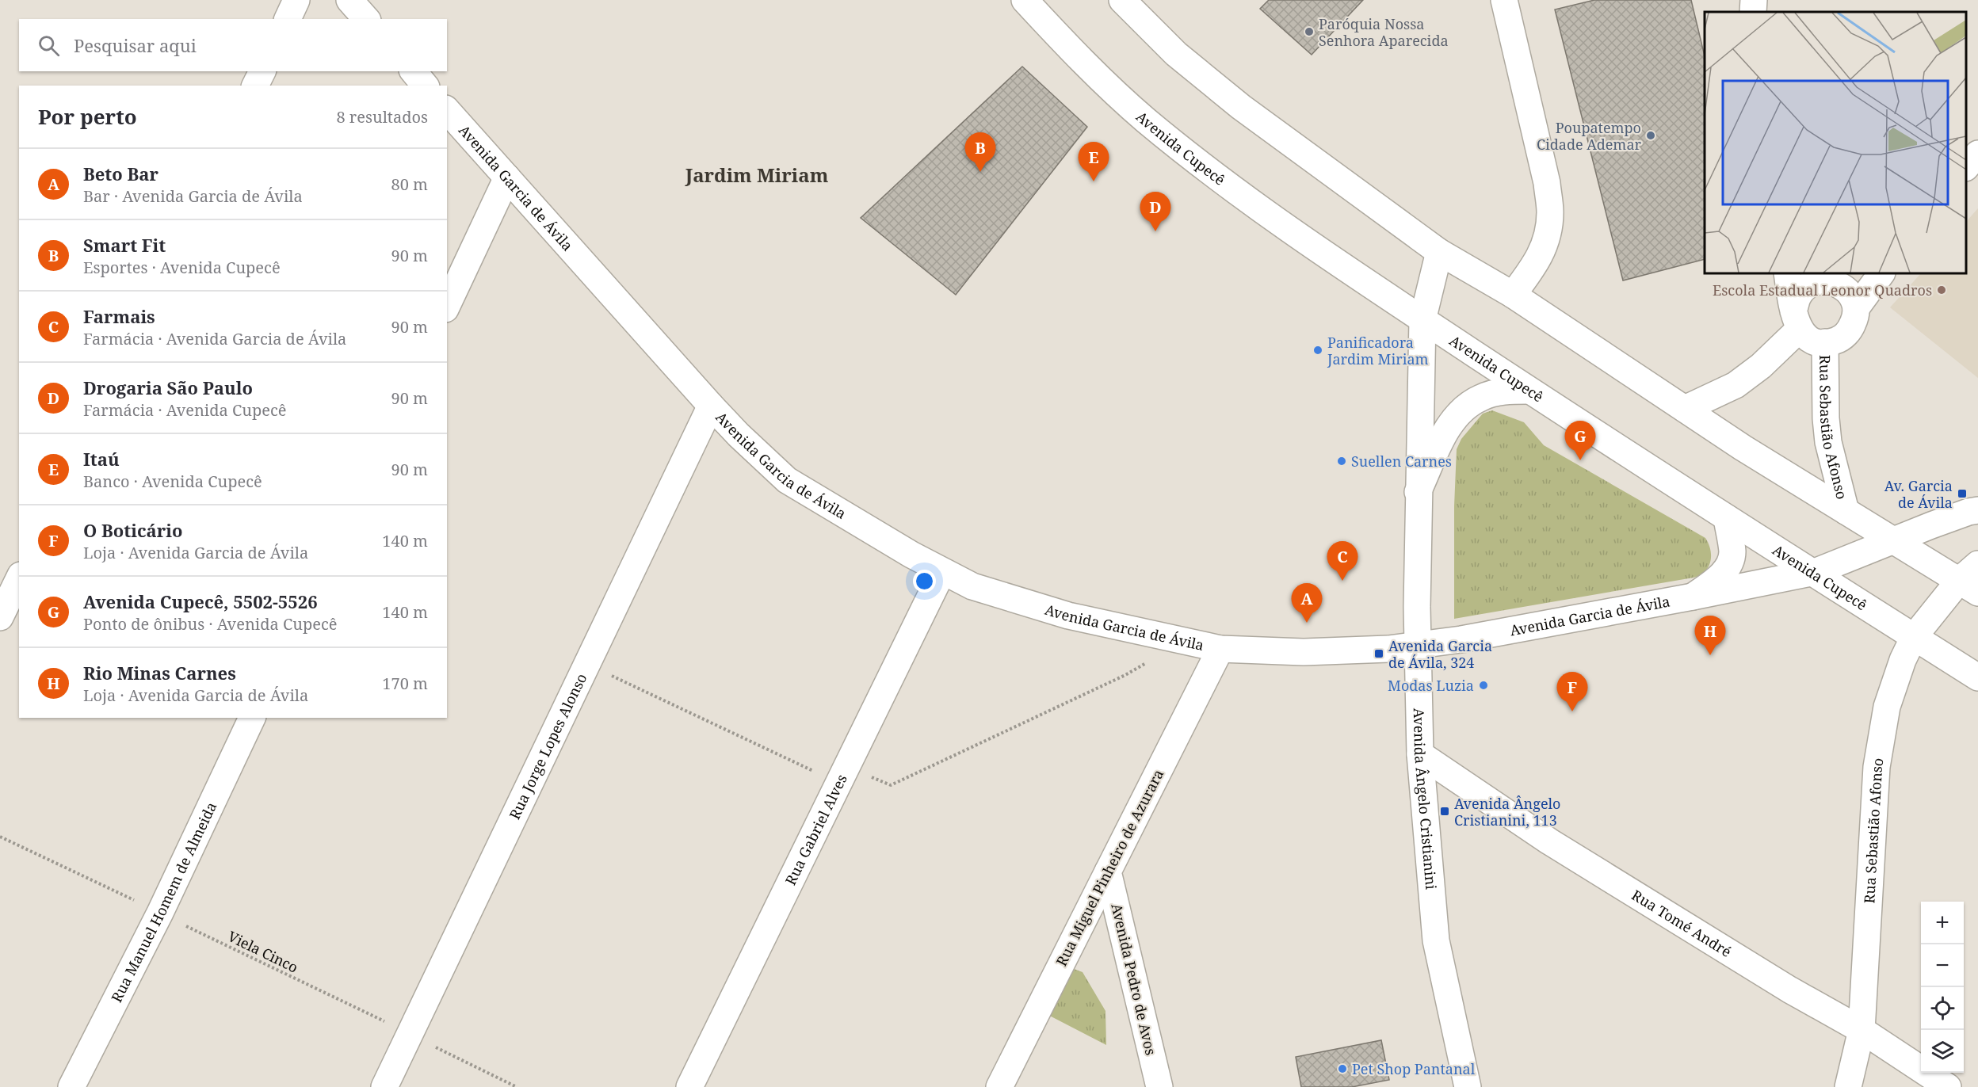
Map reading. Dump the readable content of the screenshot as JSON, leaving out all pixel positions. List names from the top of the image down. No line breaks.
{"streets":{"street":["Avenida Cupecê","Avenida Garcia de Ávila","Rua Sebastião Afonso","Rua Jorge Lopes Alonso","Avenida Ângelo Cristianini","Rua Gabriel Alves","Rua Miguel Pinheiro de Azurara","Rua Manuel Homem de Almeida","Rua Tomé André","Avenida Pedro de Avos"],"path":["Viela Cinco"]},"crossings":[["Avenida Cupecê","Avenida Garcia de Ávila"],["Avenida Cupecê","Rua Sebastião Afonso"],["Avenida Cupecê","Avenida Ângelo Cristianini"],["Avenida Garcia de Ávila","Rua Jorge Lopes Alonso"],["Avenida Garcia de Ávila","Avenida Ângelo Cristianini"],["Avenida Garcia de Ávila","Rua Gabriel Alves"],["Avenida Garcia de Ávila","Rua Miguel Pinheiro de Azurara"],["Rua Sebastião Afonso","Rua Tomé André"],["Rua Jorge Lopes Alonso","Viela Cinco"],["Avenida Ângelo Cristianini","Rua Tomé André"],["Rua Miguel Pinheiro de Azurara","Avenida Pedro de Avos"],["Rua Manuel Homem de Almeida","Viela Cinco"]],"districts":["Jardim Miriam"],"places":{"other":["Paróquia Nossa Senhora Aparecida","Poupatempo Cidade Ademar","Escola Estadual Leonor Quadros","Panificadora Jardim Miriam","Suellen Carnes","Modas Luzia","Pet Shop Pantanal"],"transit":["Av. Garcia de Ávila","Avenida Garcia de Ávila, 324","Avenida Ângelo Cristianini, 113"]},"page":{"search":"Pesquisar aqui","heading":["Por perto","8 resultados"],"pins":["B","E","D","G","C","A","H","F"],"list":[{"mark":"A","name":"Beto Bar","note":"Bar · Avenida Garcia de Ávila","value":"80 m"},{"mark":"B","name":"Smart Fit","note":"Esportes · Avenida Cupecê","value":"90 m"},{"mark":"C","name":"Farmais","note":"Farmácia · Avenida Garcia de Ávila","value":"90 m"},{"mark":"D","name":"Drogaria São Paulo","note":"Farmácia · Avenida Cupecê","value":"90 m"},{"mark":"E","name":"Itaú","note":"Banco · Avenida Cupecê","value":"90 m"},{"mark":"F","name":"O Boticário","note":"Loja · Avenida Garcia de Ávila","value":"140 m"},{"mark":"G","name":"Avenida Cupecê, 5502-5526","note":"Ponto de ônibus · Avenida Cupecê","value":"140 m"},{"mark":"H","name":"Rio Minas Carnes","note":"Loja · Avenida Garcia de Ávila","value":"170 m"}],"map_buttons":["+","−"]}}
